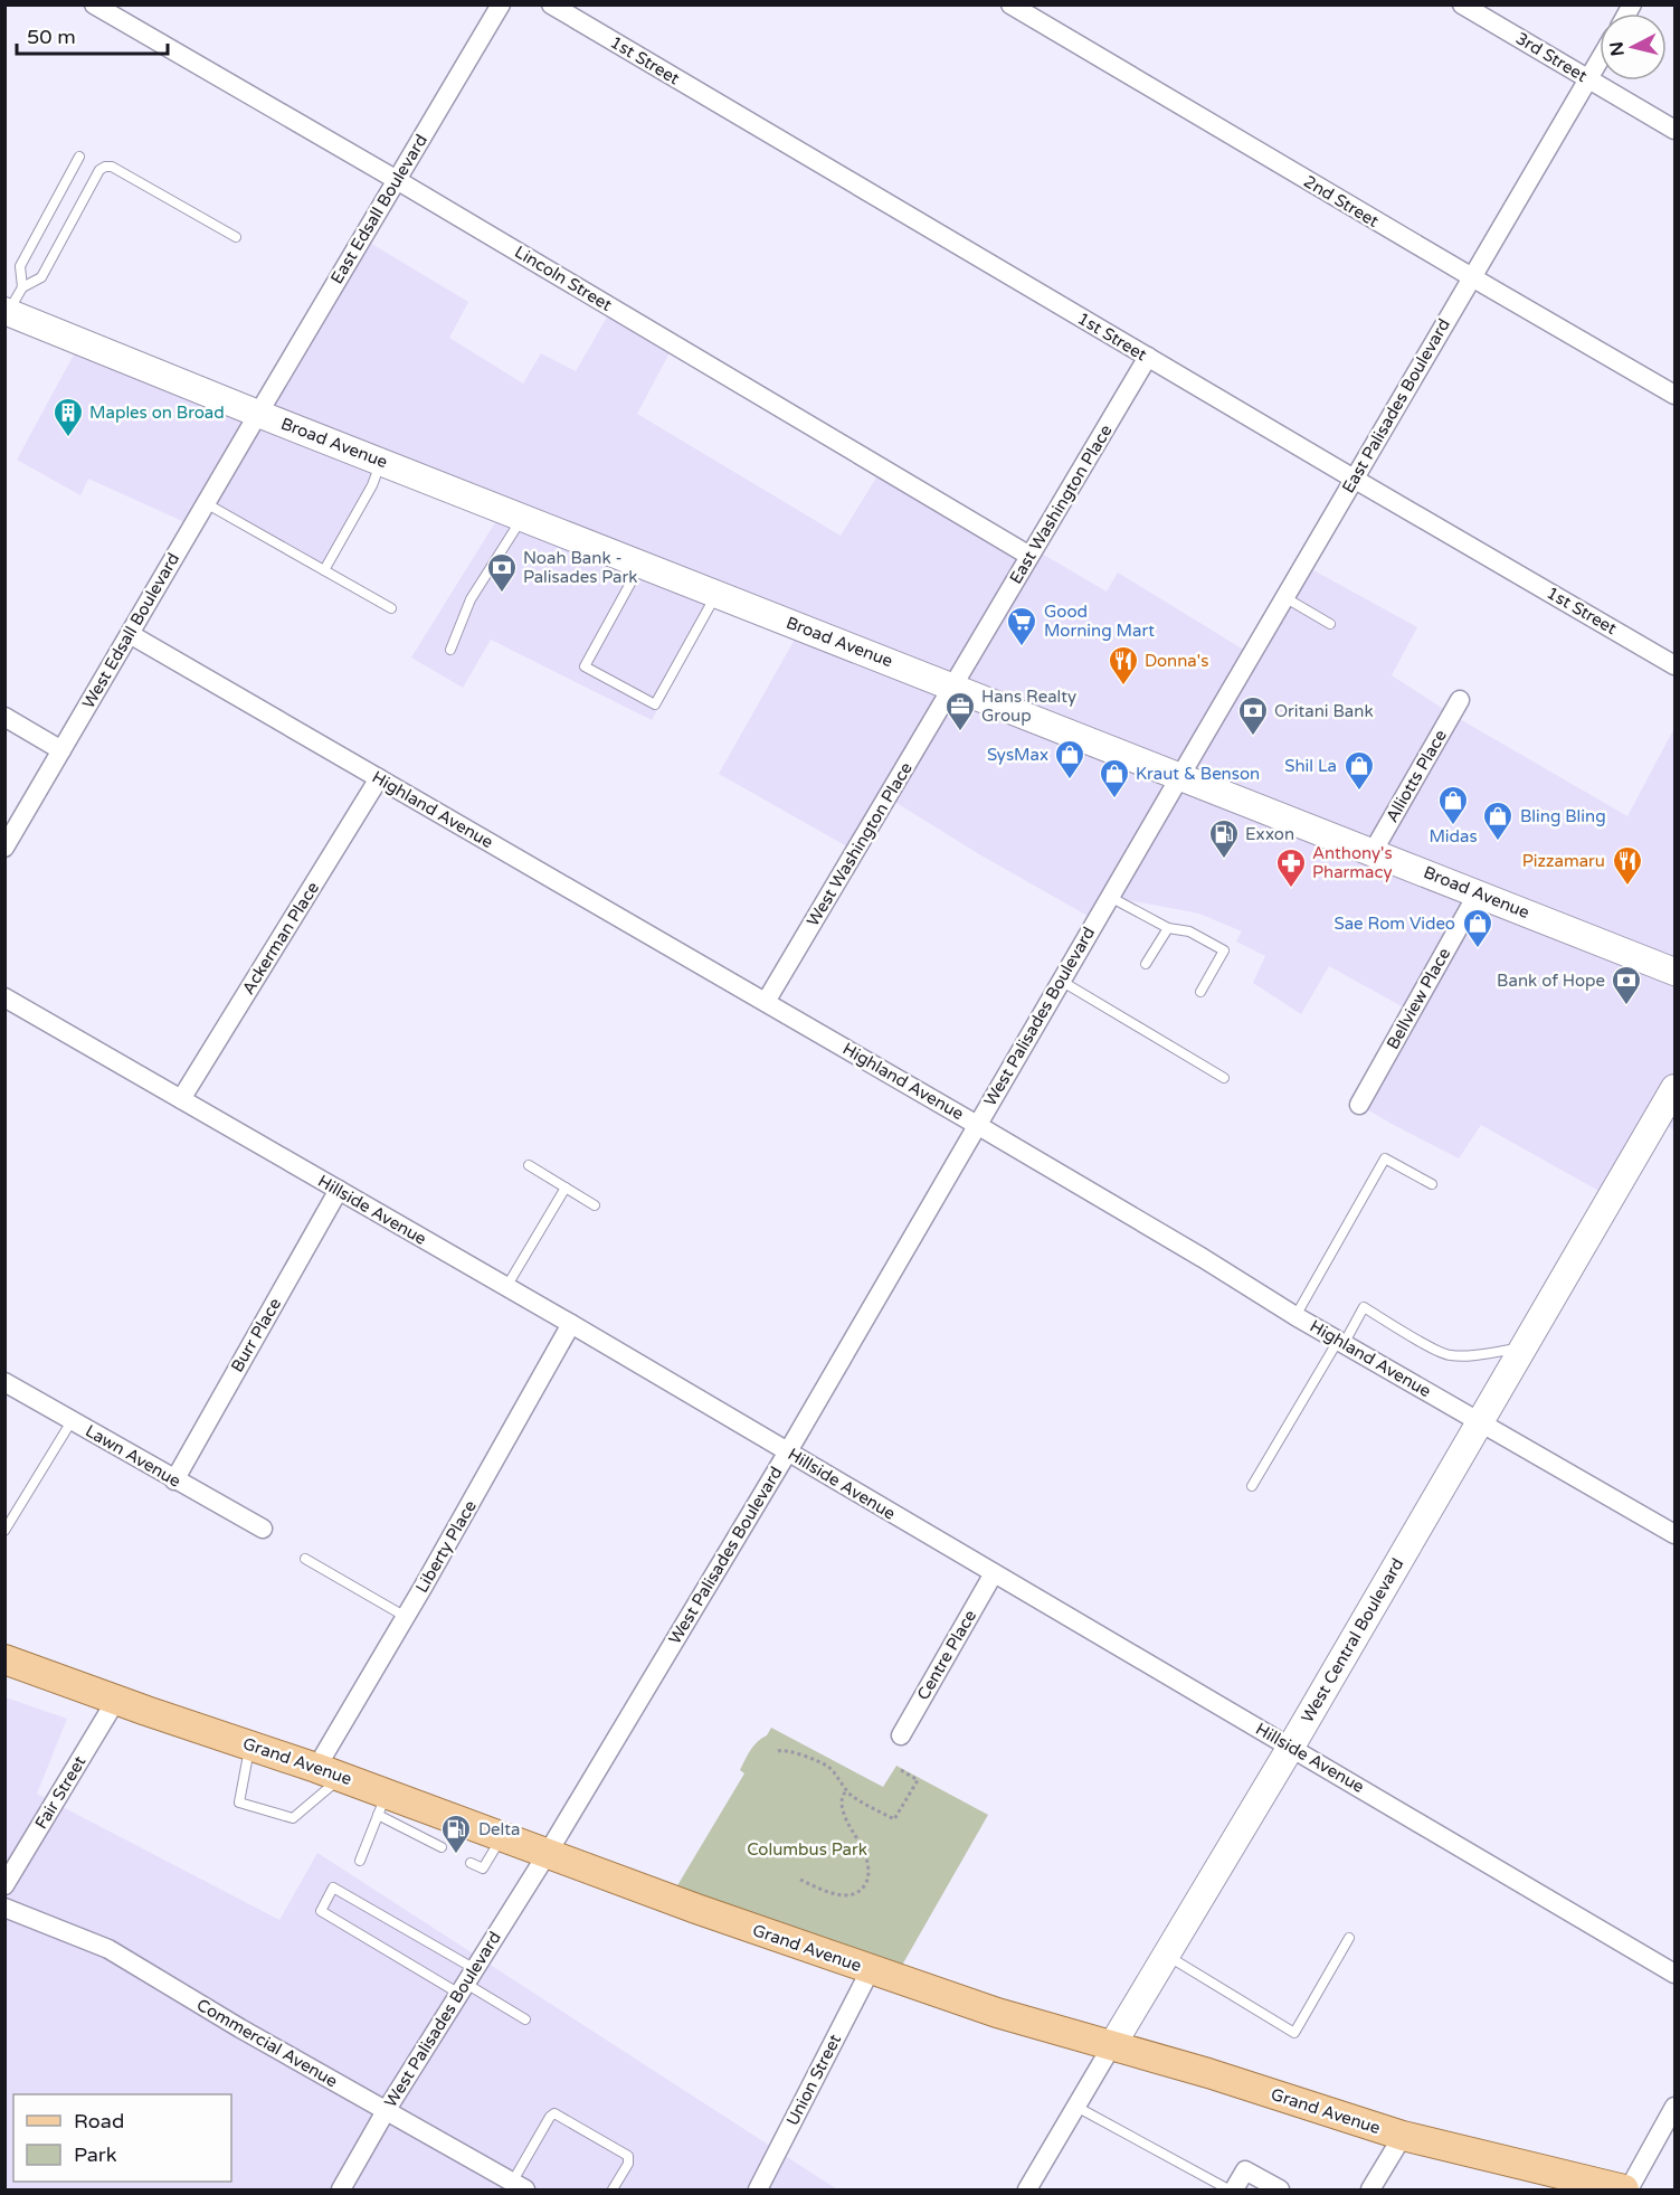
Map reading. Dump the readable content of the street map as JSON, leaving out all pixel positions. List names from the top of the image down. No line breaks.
{"streets":{"main road":["Broad Avenue","West Central Boulevard","Grand Avenue"],"street":["3rd Street","1st Street","2nd Street","East Edsall Boulevard","Lincoln Street","East Palisades Boulevard","East Washington Place","West Edsall Boulevard","Alliotts Place","Highland Avenue","West Washington Place","Ackerman Place","Bellview Place","West Palisades Boulevard","Hillside Avenue","Burr Place","Lawn Avenue","Liberty Place","Centre Place","Fair Street","Commercial Avenue","Union Street"]},"crossings":[["3rd Street","East Palisades Boulevard"],["1st Street","East Palisades Boulevard"],["1st Street","East Washington Place"],["2nd Street","East Palisades Boulevard"],["East Edsall Boulevard","Lincoln Street"],["East Edsall Boulevard","Broad Avenue"],["East Edsall Boulevard","West Edsall Boulevard"],["Lincoln Street","East Washington Place"],["East Palisades Boulevard","Broad Avenue"],["East Palisades Boulevard","West Palisades Boulevard"],["Broad Avenue","East Washington Place"],["Broad Avenue","West Edsall Boulevard"],["Broad Avenue","Alliotts Place"],["Broad Avenue","West Washington Place"],["Broad Avenue","Bellview Place"],["Broad Avenue","West Palisades Boulevard"],["East Washington Place","West Washington Place"],["West Edsall Boulevard","Highland Avenue"],["Highland Avenue","West Washington Place"],["Highland Avenue","Ackerman Place"],["Highland Avenue","West Palisades Boulevard"],["Highland Avenue","West Central Boulevard"],["Ackerman Place","Hillside Avenue"],["West Palisades Boulevard","Hillside Avenue"],["West Palisades Boulevard","Grand Avenue"],["West Palisades Boulevard","Commercial Avenue"],["Hillside Avenue","Burr Place"],["Hillside Avenue","Liberty Place"],["Hillside Avenue","West Central Boulevard"],["Hillside Avenue","Centre Place"],["Burr Place","Lawn Avenue"],["Liberty Place","Grand Avenue"],["West Central Boulevard","Grand Avenue"],["Grand Avenue","Fair Street"],["Grand Avenue","Union Street"]],"parks":["Columbus Park"],"places":{"building":["Maples on Broad"],"bank":["Noah Bank - Palisades Park","Oritani Bank","Bank of Hope"],"supermarket":["Good Morning Mart"],"restaurant":["Donna's","Pizzamaru"],"office":["Hans Realty Group"],"shop":["SysMax","Shil La","Kraut & Benson","Midas","Bling Bling","Sae Rom Video"],"fuel station":["Exxon","Delta"],"pharmacy":["Anthony's Pharmacy"]},"legend":["Road","Park"],"scale_bar":"50 m","north":"left"}
